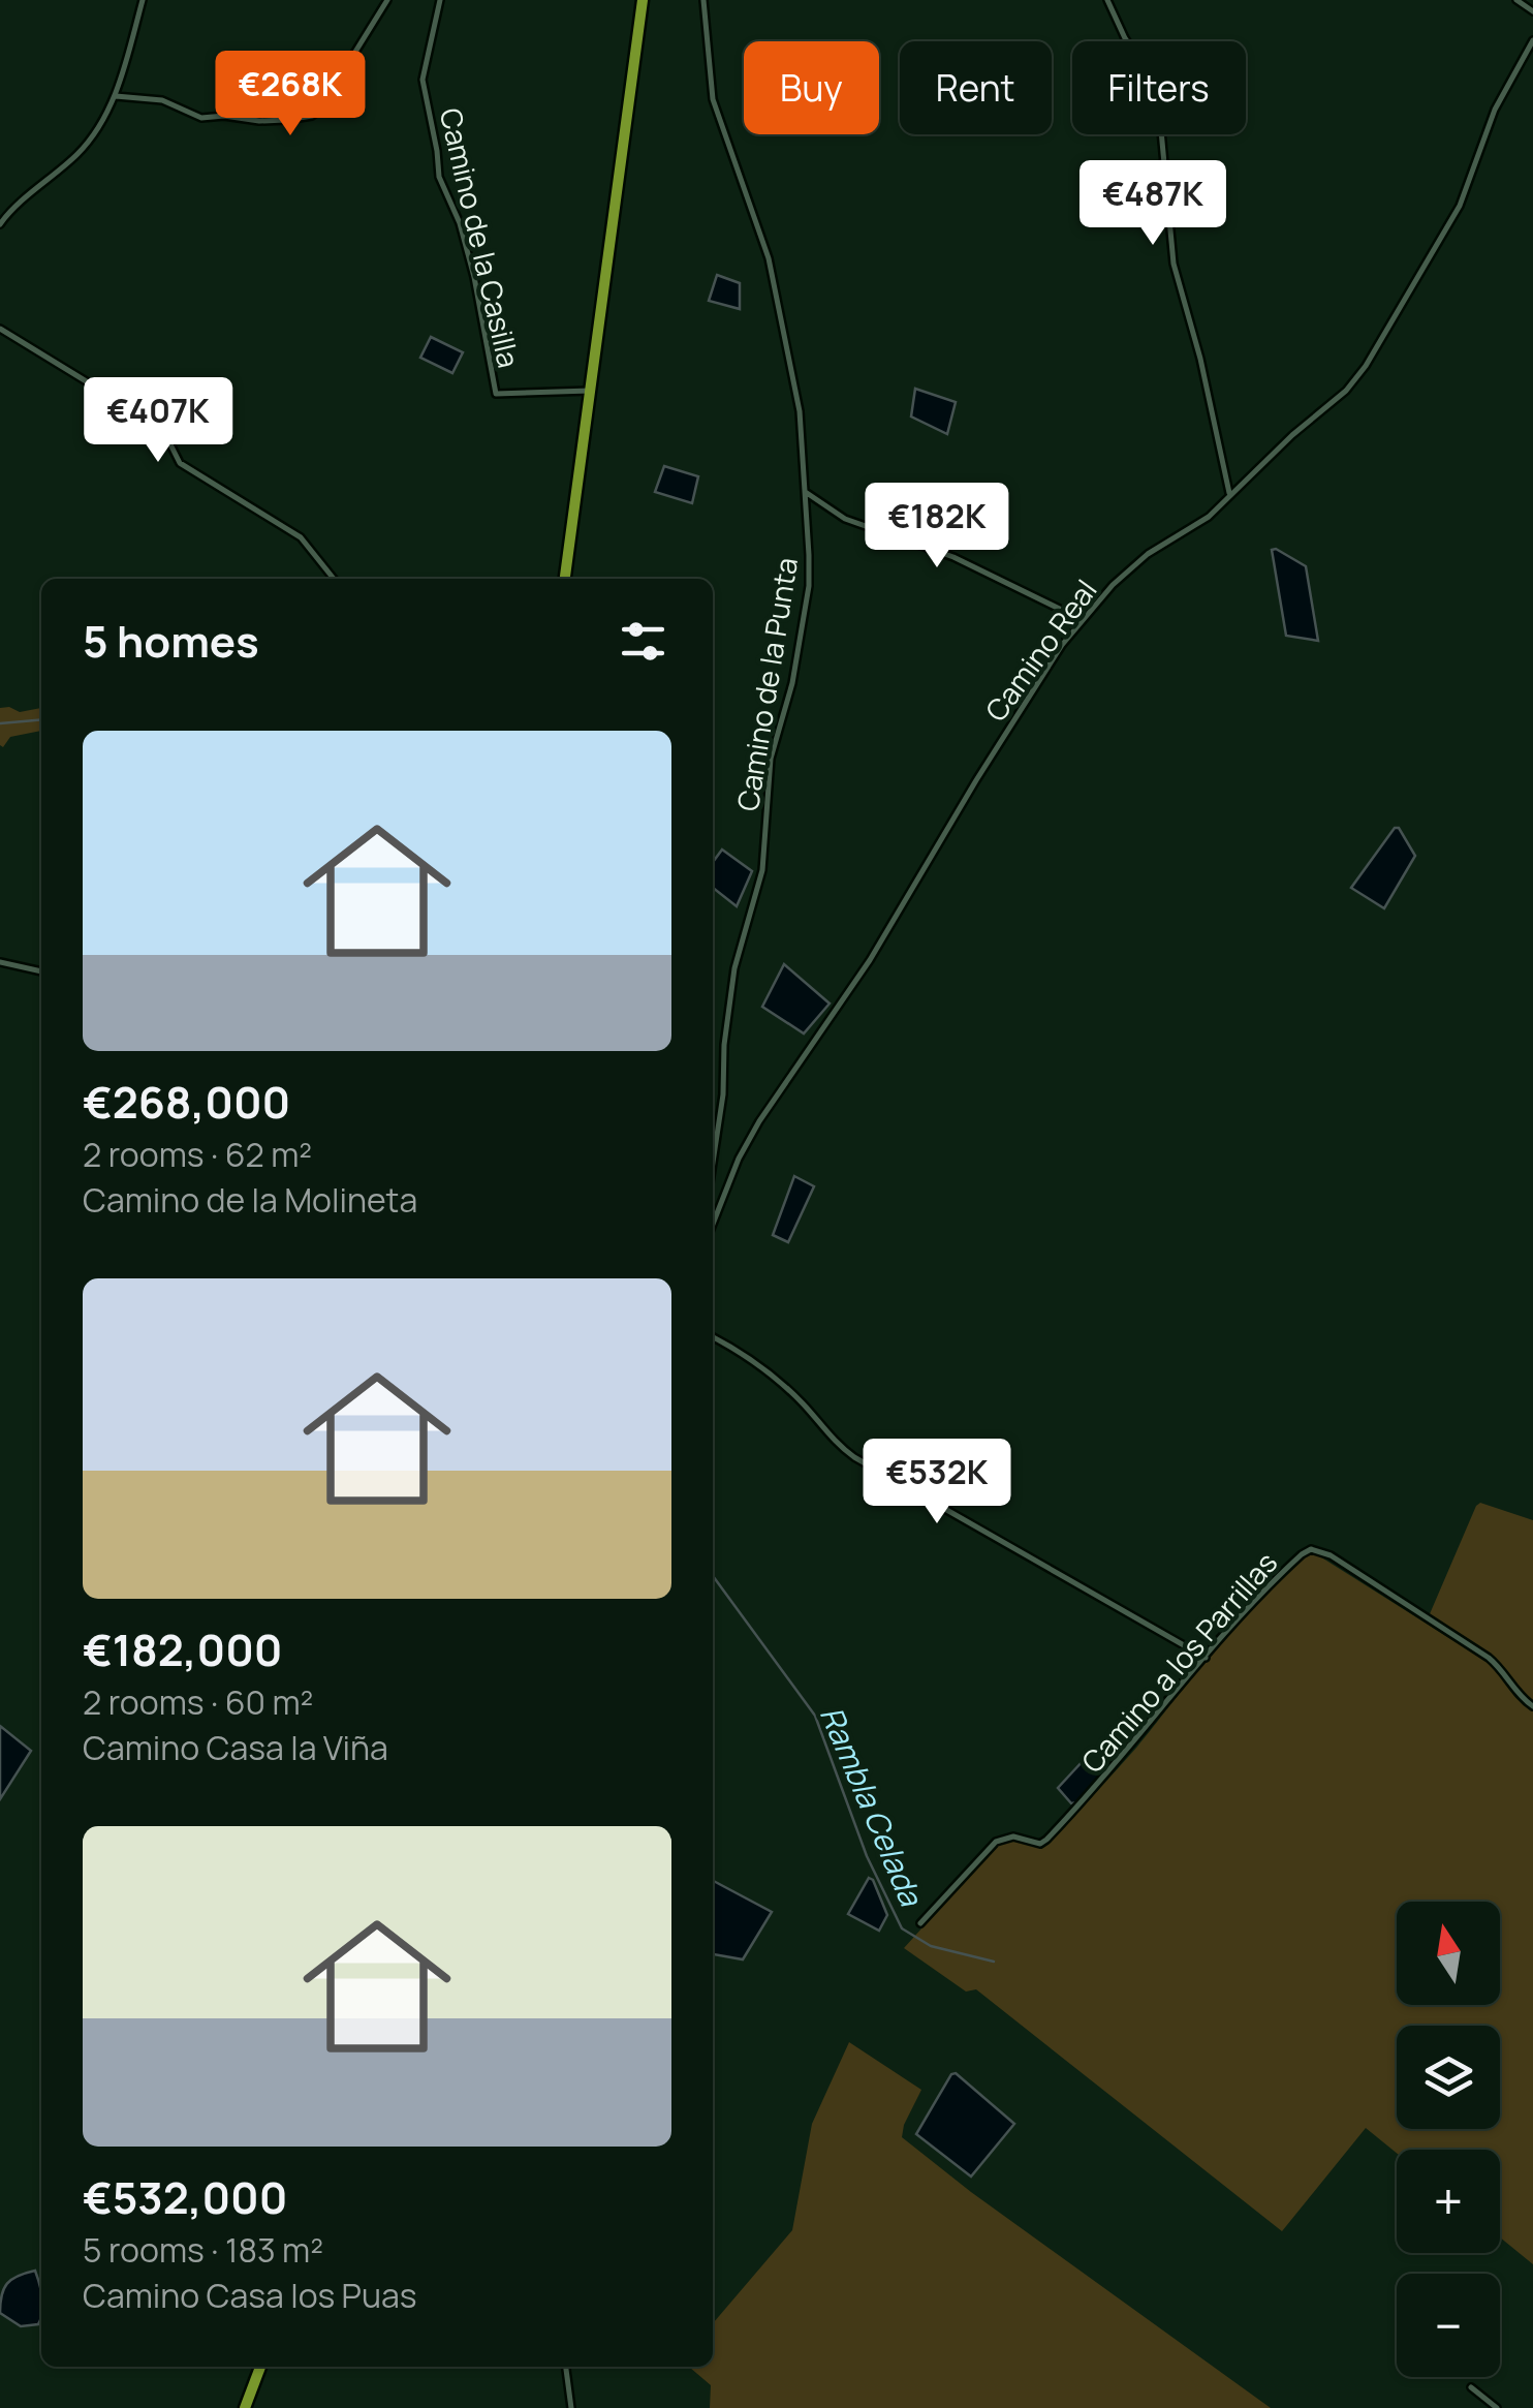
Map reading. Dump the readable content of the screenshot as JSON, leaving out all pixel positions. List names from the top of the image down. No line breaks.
{"streets":{"street":["Camino de la Casilla","Camino Real","Camino de la Punta","Camino a los Parrillas"]},"water":["Rambla Celada"],"north":"top","page":{"chip":["Buy","Rent","Filters"],"price":["€268K","€487K","€407K","€182K","€532K"],"heading":"5 homes","list":[{"name":"€268,000","note":"2 rooms · 62 m² · Camino de la Molineta"},{"name":"€182,000","note":"2 rooms · 60 m² · Camino Casa la Viña"},{"name":"€532,000","note":"5 rooms · 183 m² · Camino Casa los Puas"}],"map_buttons":["+","−"]}}
